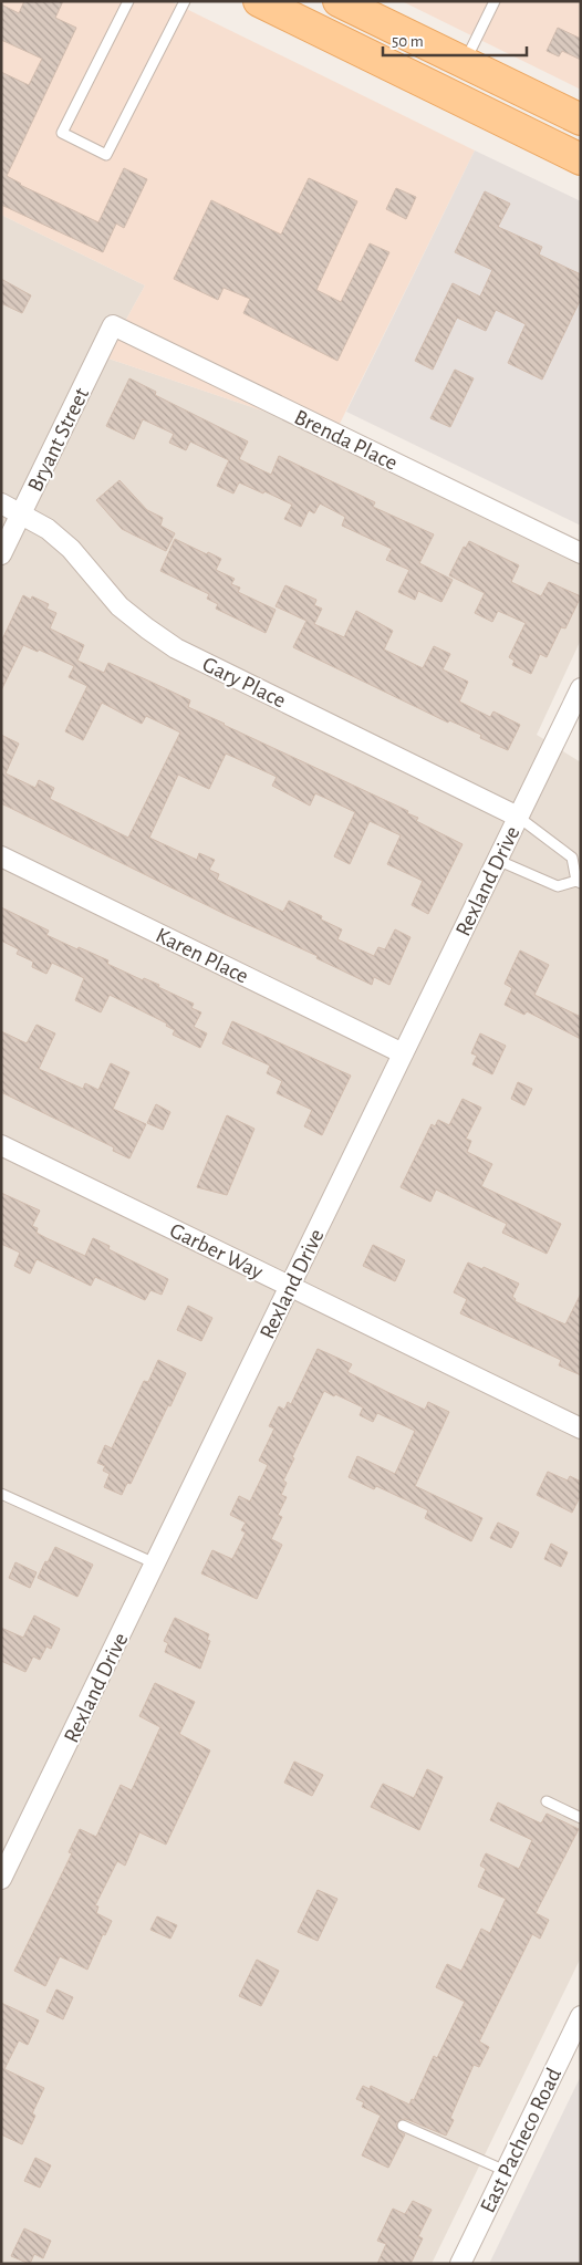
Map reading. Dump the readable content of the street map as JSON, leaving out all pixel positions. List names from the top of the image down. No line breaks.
{"streets":{"street":["Bryant Street","Brenda Place","Gary Place","Rexland Drive","Karen Place","Garber Way","East Pacheco Road"]},"crossings":[["Bryant Street","Brenda Place"],["Bryant Street","Gary Place"],["Gary Place","Rexland Drive"],["Rexland Drive","Karen Place"],["Rexland Drive","Garber Way"]],"scale_bar":"50 m"}
